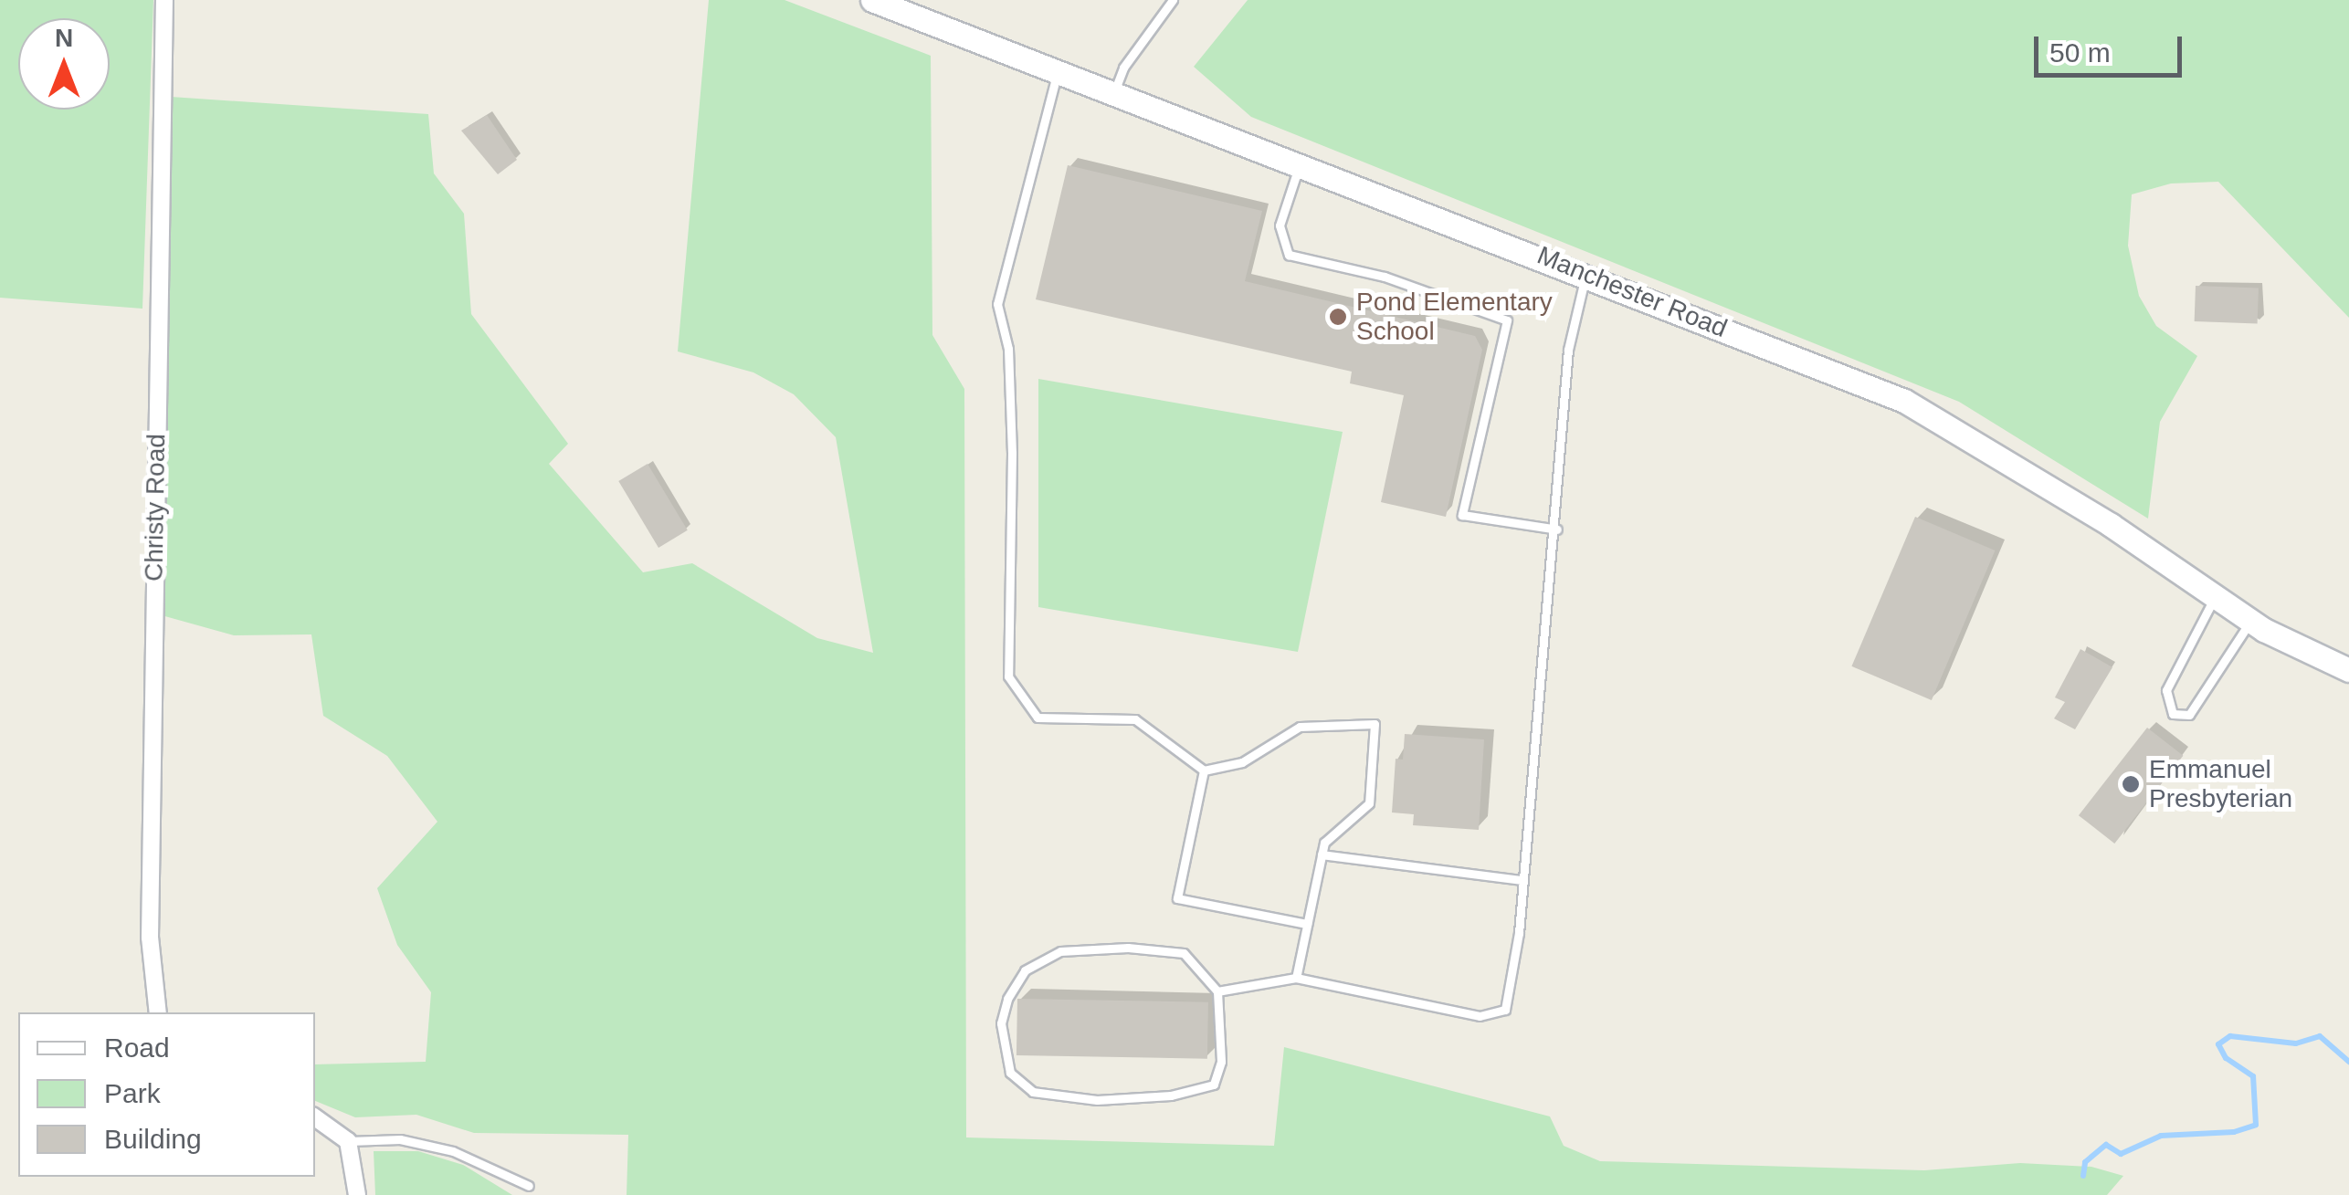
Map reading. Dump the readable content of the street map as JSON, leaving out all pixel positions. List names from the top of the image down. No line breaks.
{"streets":{"street":["Manchester Road","Christy Road"]},"places":["Pond Elementary School","Emmanuel Presbyterian"],"legend":["Road","Park","Building"],"scale_bar":"50 m","north":"top"}
